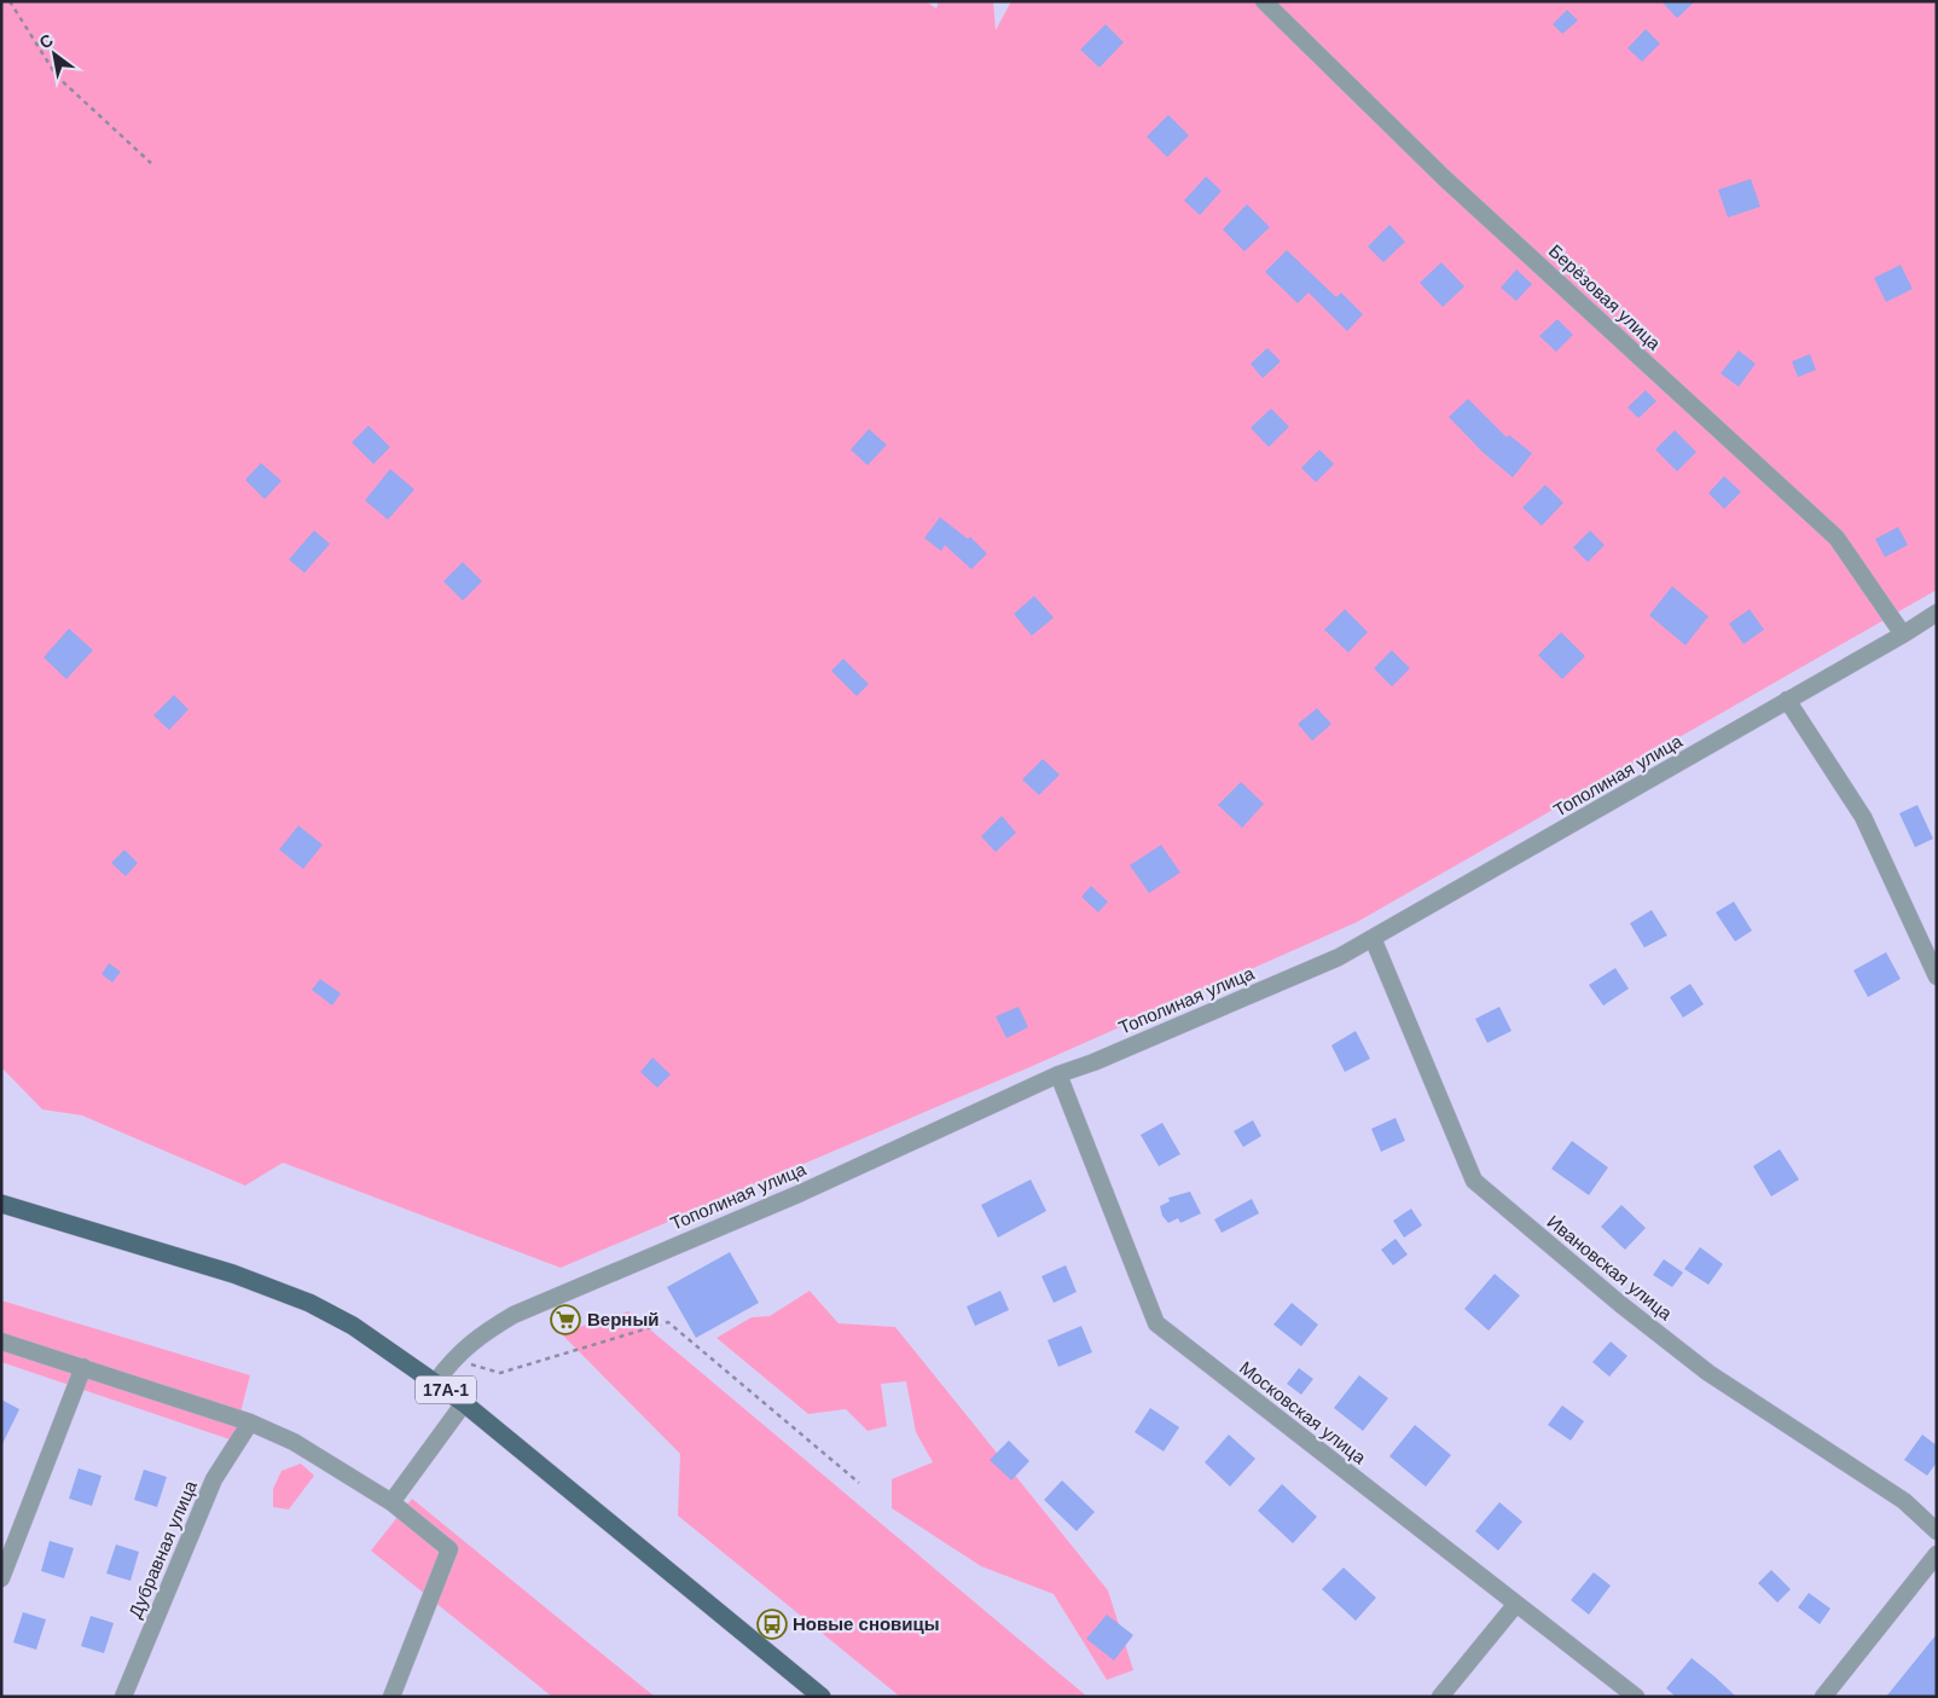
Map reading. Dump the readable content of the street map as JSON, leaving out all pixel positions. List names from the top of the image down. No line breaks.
{"streets":{"main road":["17А-1"],"street":["Берёзовая улица","Тополиная улица","Ивановская улица","Московская улица","Дубравная улица"]},"crossings":[["Берёзовая улица","Тополиная улица"],["Тополиная улица","Ивановская улица"],["Тополиная улица","17А-1"],["Тополиная улица","Московская улица"]],"places":{"supermarket":["Верный"],"bus stop":["Новые сновицы"]},"north":"top left"}
